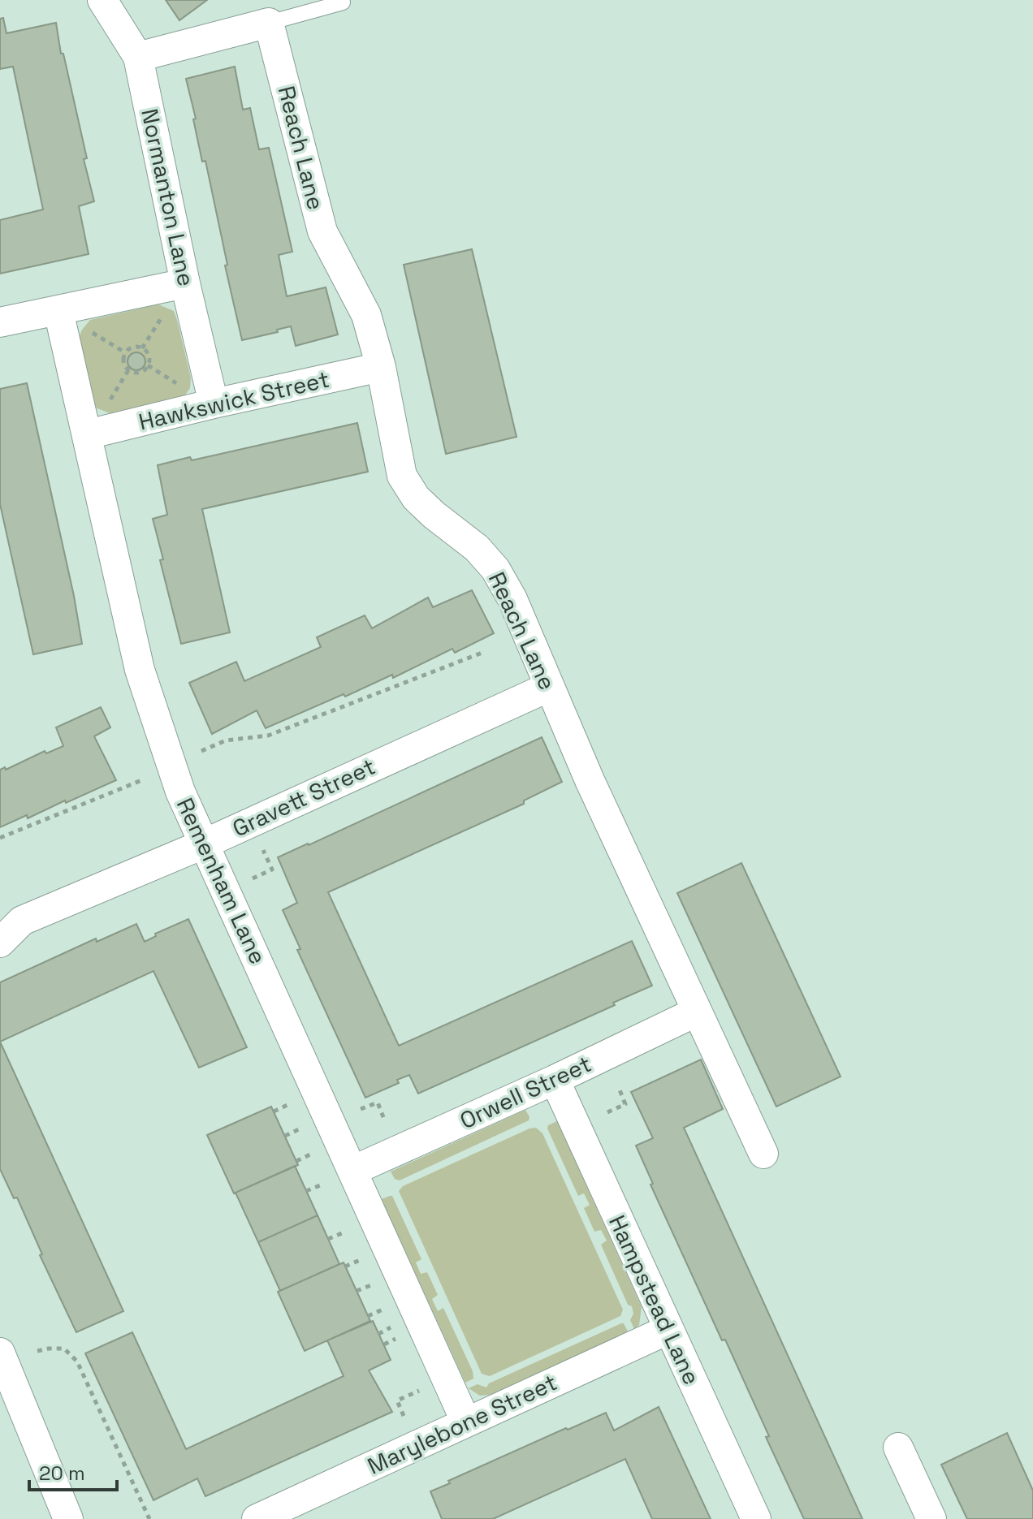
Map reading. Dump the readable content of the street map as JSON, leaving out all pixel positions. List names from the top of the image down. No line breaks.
{"streets":{"street":["Reach Lane","Normanton Lane","Hawkswick Street","Gravett Street","Remenham Lane","Orwell Street","Hampstead Lane","Marylebone Street"]},"crossings":[["Reach Lane","Hawkswick Street"],["Reach Lane","Gravett Street"],["Reach Lane","Orwell Street"],["Normanton Lane","Hawkswick Street"],["Hawkswick Street","Remenham Lane"],["Gravett Street","Remenham Lane"],["Remenham Lane","Orwell Street"],["Remenham Lane","Marylebone Street"],["Orwell Street","Hampstead Lane"],["Hampstead Lane","Marylebone Street"]],"scale_bar":"20 m"}
